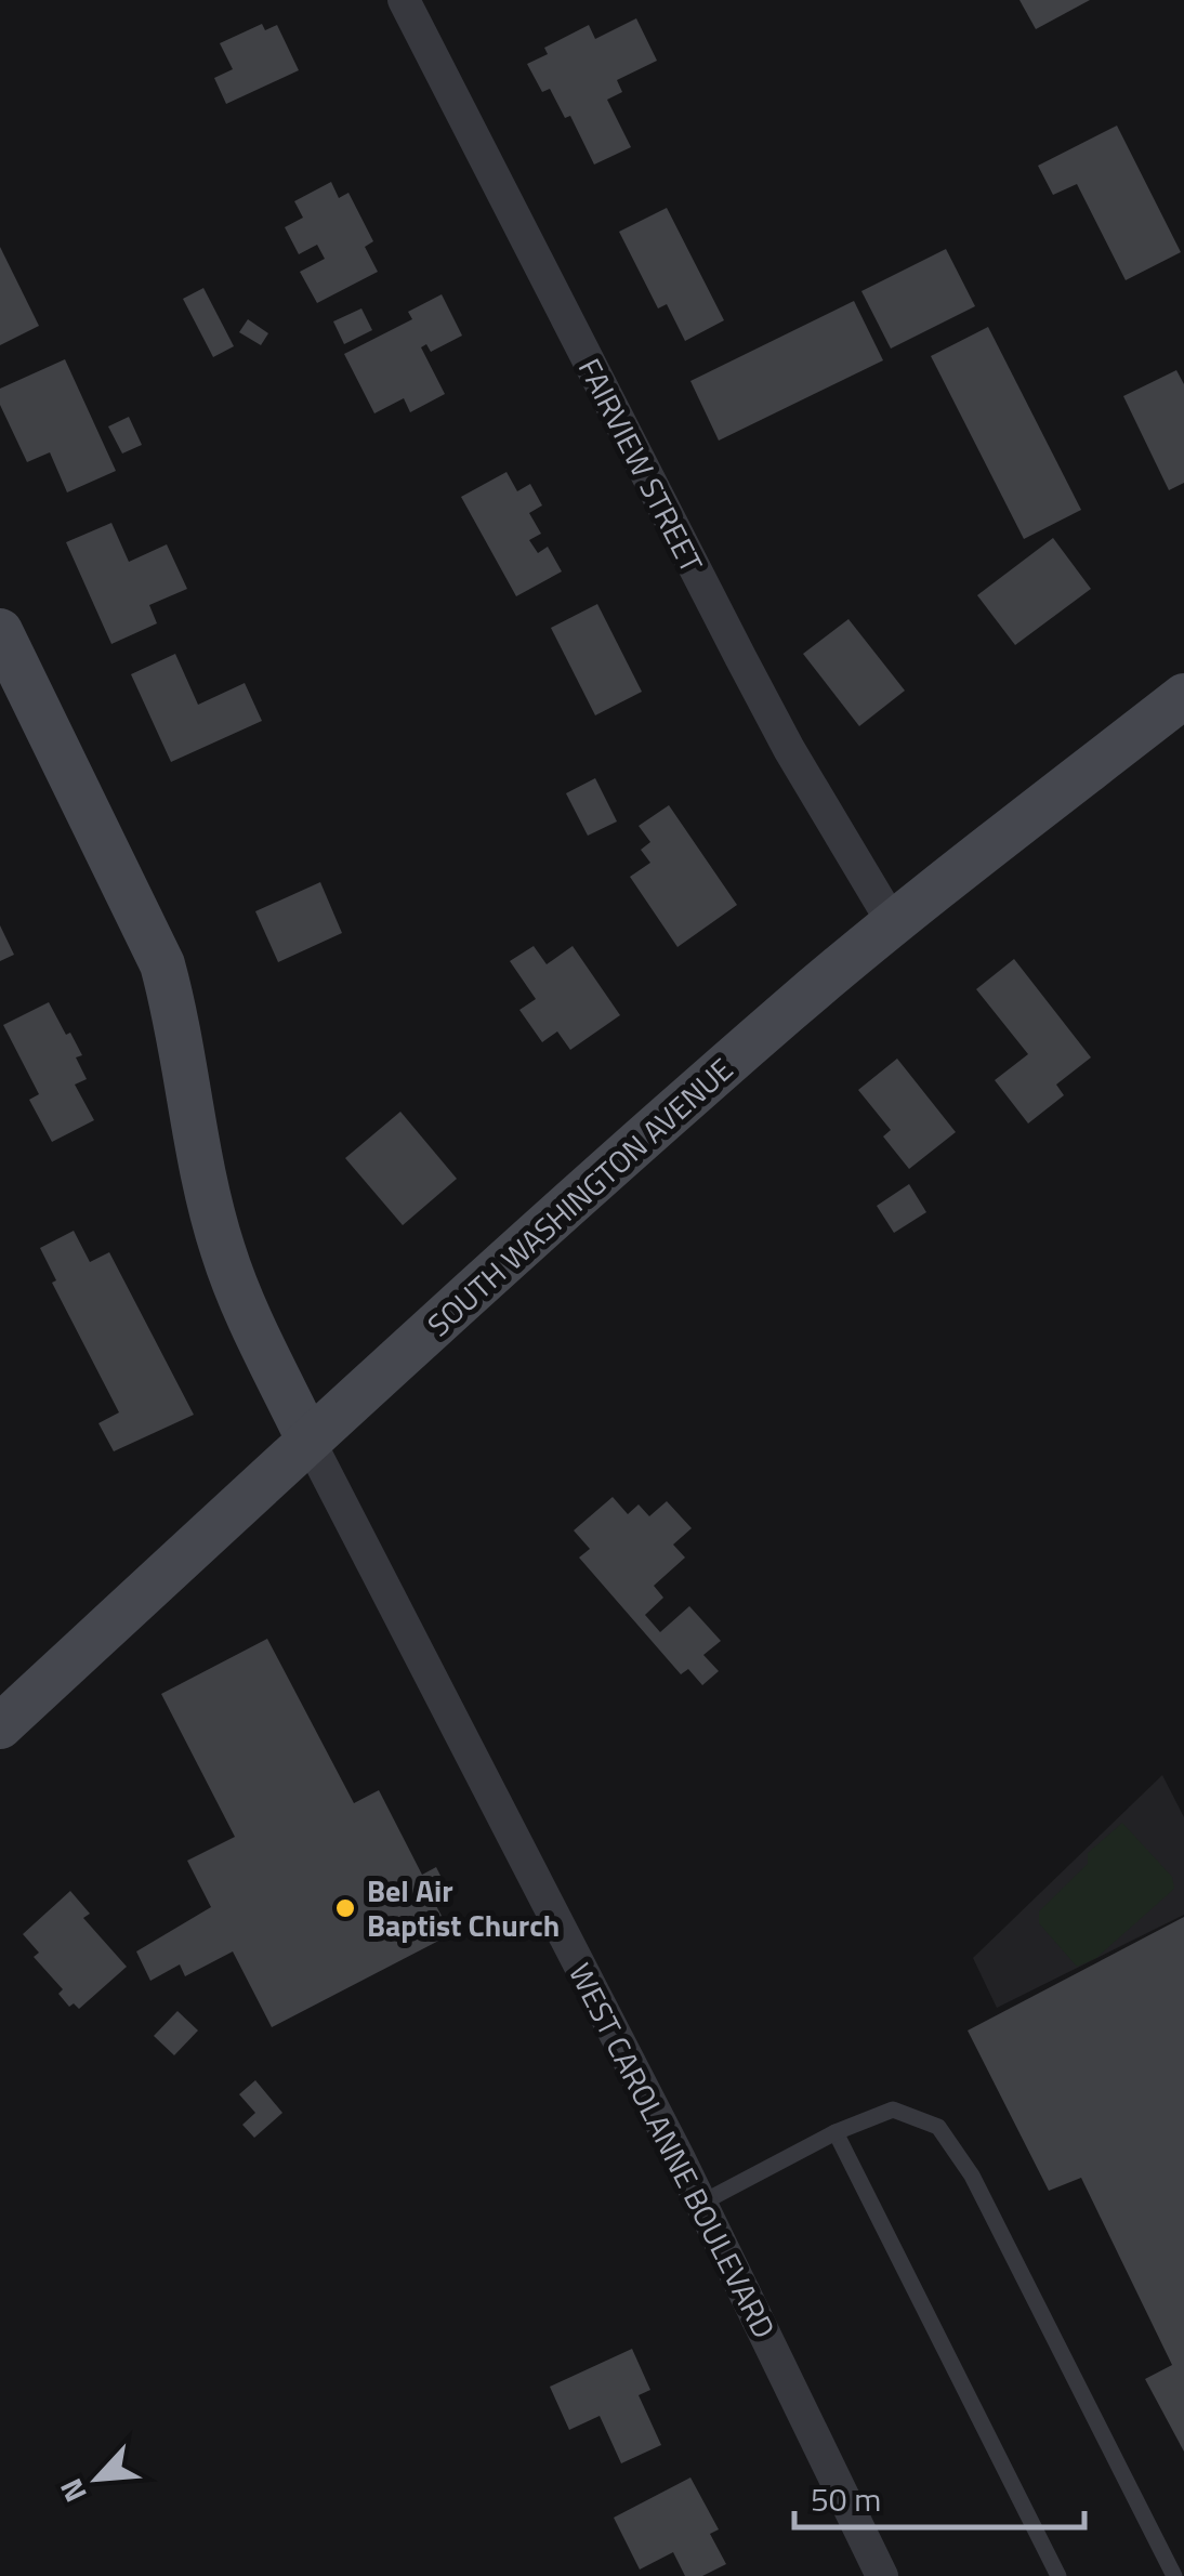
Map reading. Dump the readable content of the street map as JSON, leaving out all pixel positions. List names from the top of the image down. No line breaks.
{"streets":{"street":["FAIRVIEW STREET","SOUTH WASHINGTON AVENUE","WEST CAROLANNE BOULEVARD"]},"crossings":[["FAIRVIEW STREET","SOUTH WASHINGTON AVENUE"],["SOUTH WASHINGTON AVENUE","WEST CAROLANNE BOULEVARD"]],"places":["Bel Air Baptist Church"],"scale_bar":"50 m","north":"bottom left"}
